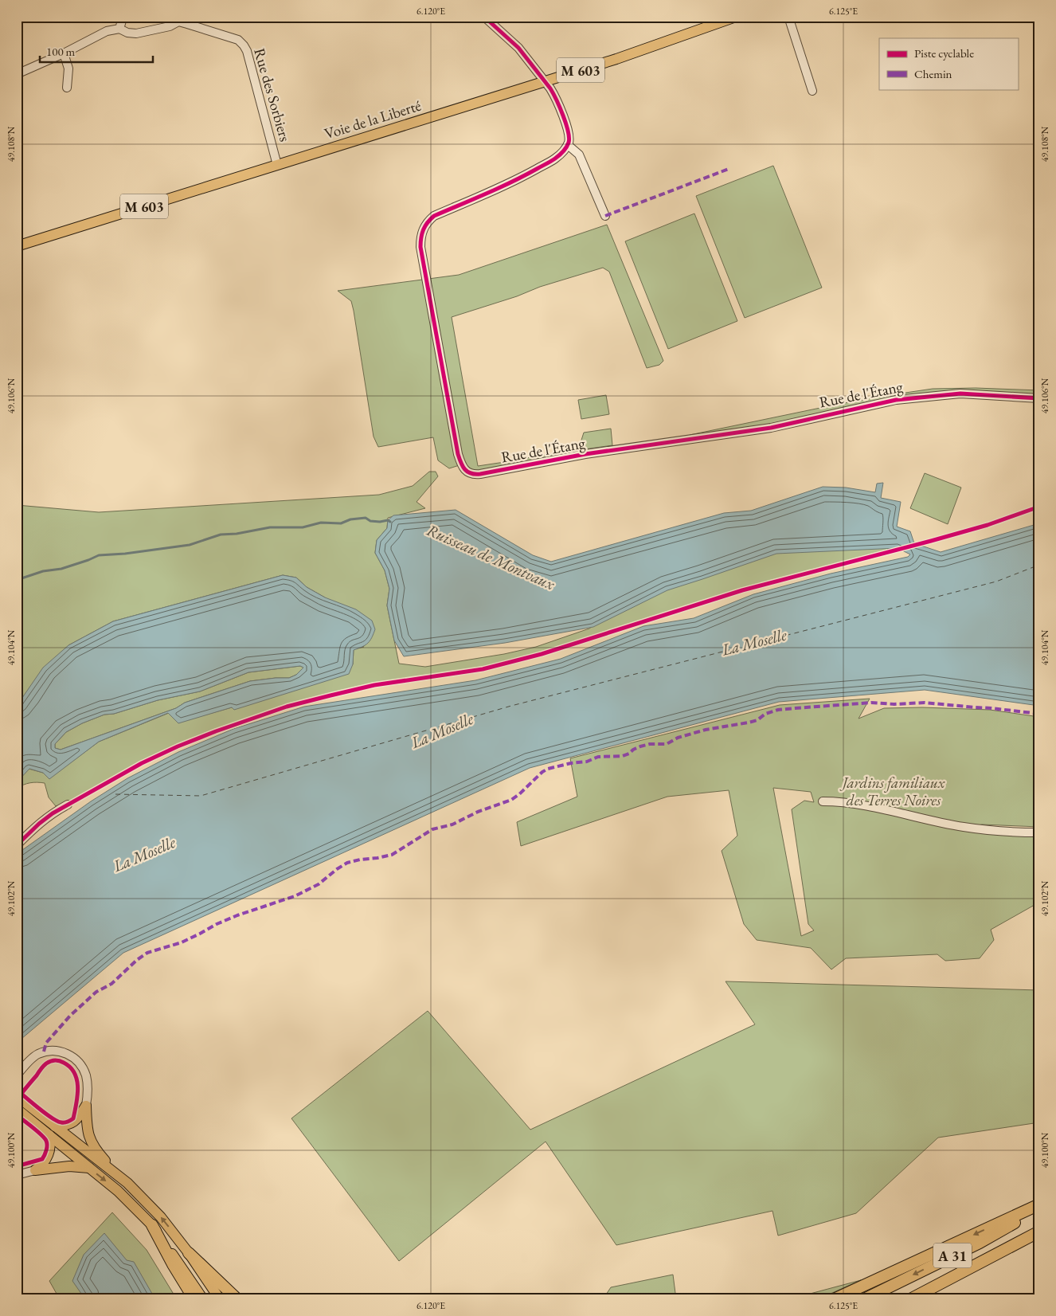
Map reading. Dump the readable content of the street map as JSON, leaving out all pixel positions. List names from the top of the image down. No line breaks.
{"streets":{"highway":["A 31"],"main road":["M 603","Voie de la Liberté"],"street":["Rue des Sorbiers","Rue de l'Étang"]},"crossings":[["Rue des Sorbiers","Voie de la Liberté"]],"water":["Ruisseau de Montvaux","La Moselle"],"parks":["Jardins familiaux des Terres Noires"],"legend":["Piste cyclable","Chemin"],"scale_bar":"100 m","coordinates":["6.120°E","6.125°E","49.108°N","49.106°N","49.104°N","49.102°N","49.100°N"]}
